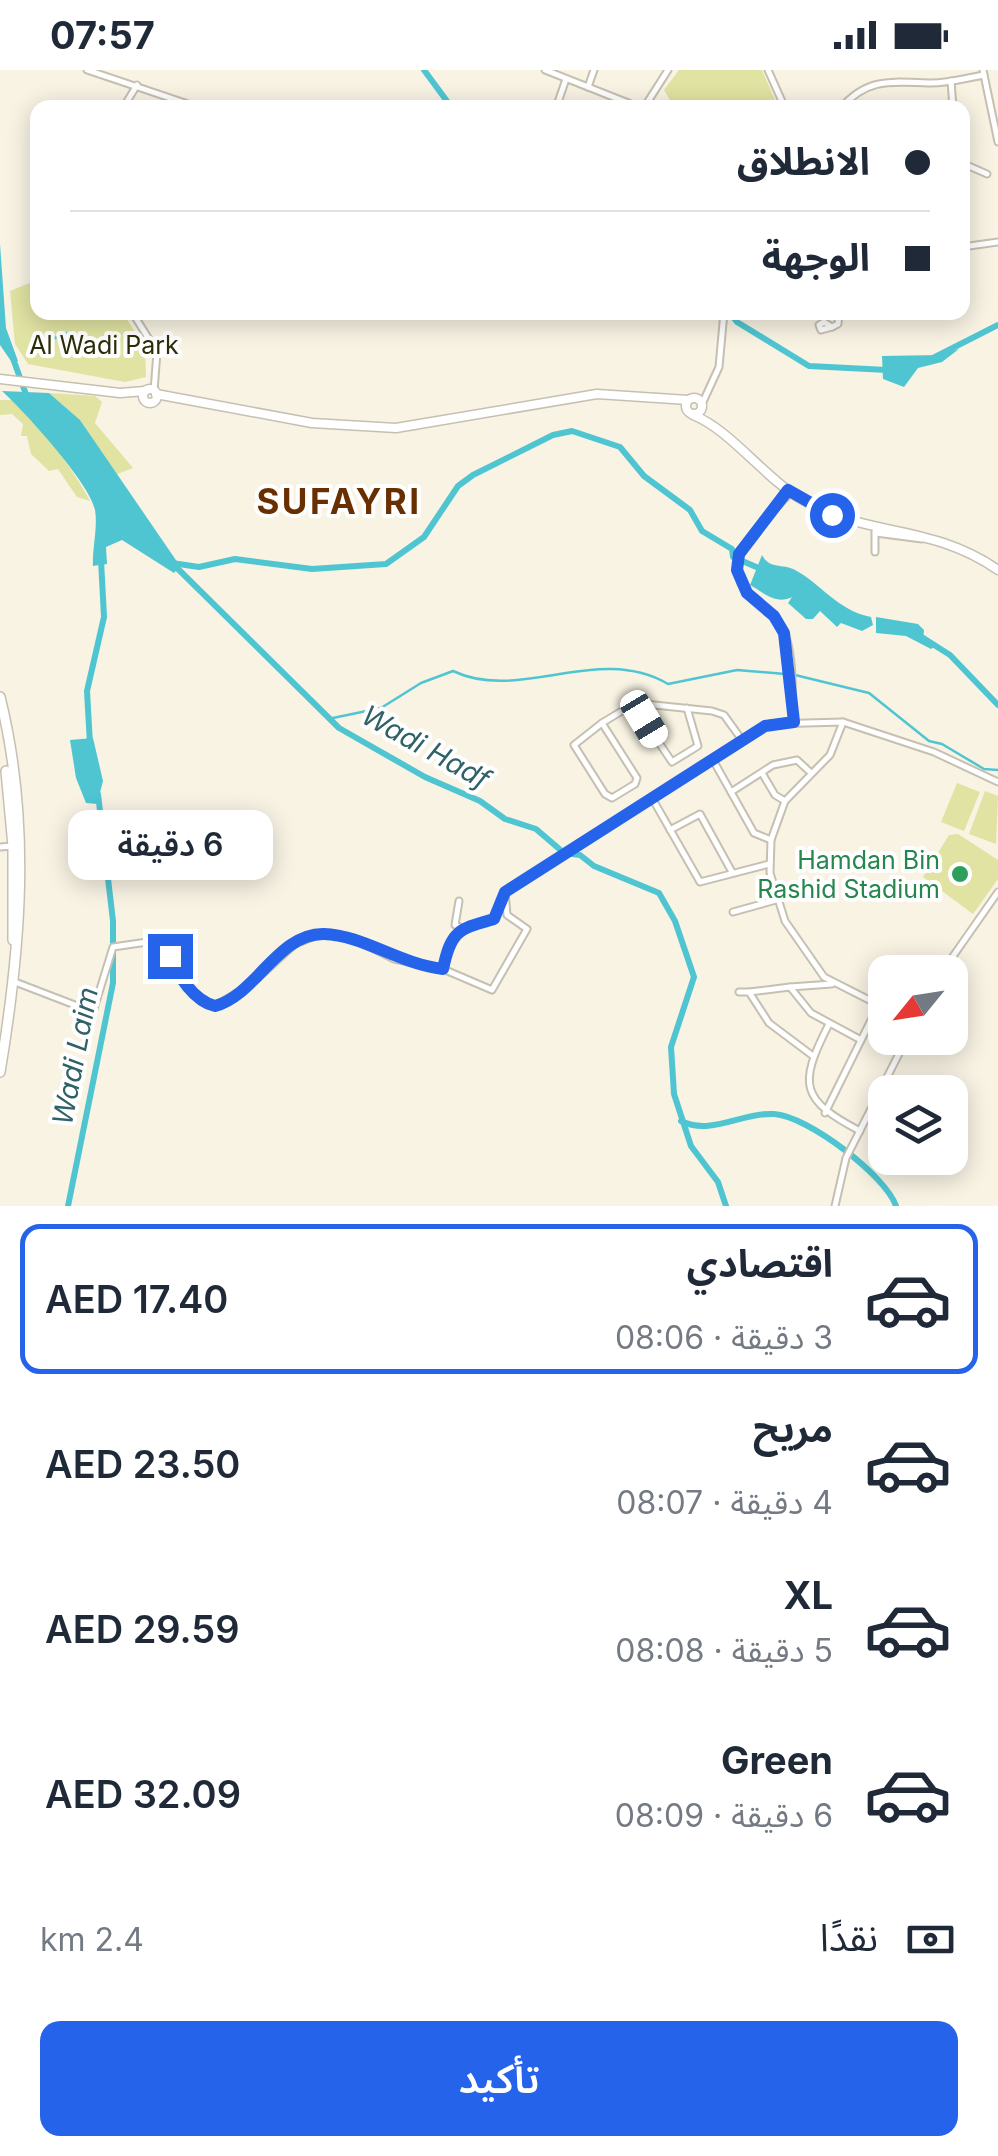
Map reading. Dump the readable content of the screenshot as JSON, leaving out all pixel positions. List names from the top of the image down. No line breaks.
{"districts":["SUFAYRI"],"water":["Wadi Hadf","Wadi Laim"],"parks":["Al Wadi Park"],"places":["Hamdan Bin Rashid Stadium"],"north":"bottom left","page":{"status":"07:57","banner":["الانطلاق","الوجهة"],"bubble":"6 دقيقة","list":[{"name":"اقتصادي","note":"3 دقيقة · 08:06","value":"AED 17.40"},{"name":"مريح","note":"4 دقيقة · 08:07","value":"AED 23.50"},{"name":"XL","note":"5 دقيقة · 08:08","value":"AED 29.59"},{"name":"Green","note":"6 دقيقة · 08:09","value":"AED 32.09"}],"pay":["نقدًا","2.4 km"],"buttons":"تأكيد"}}
